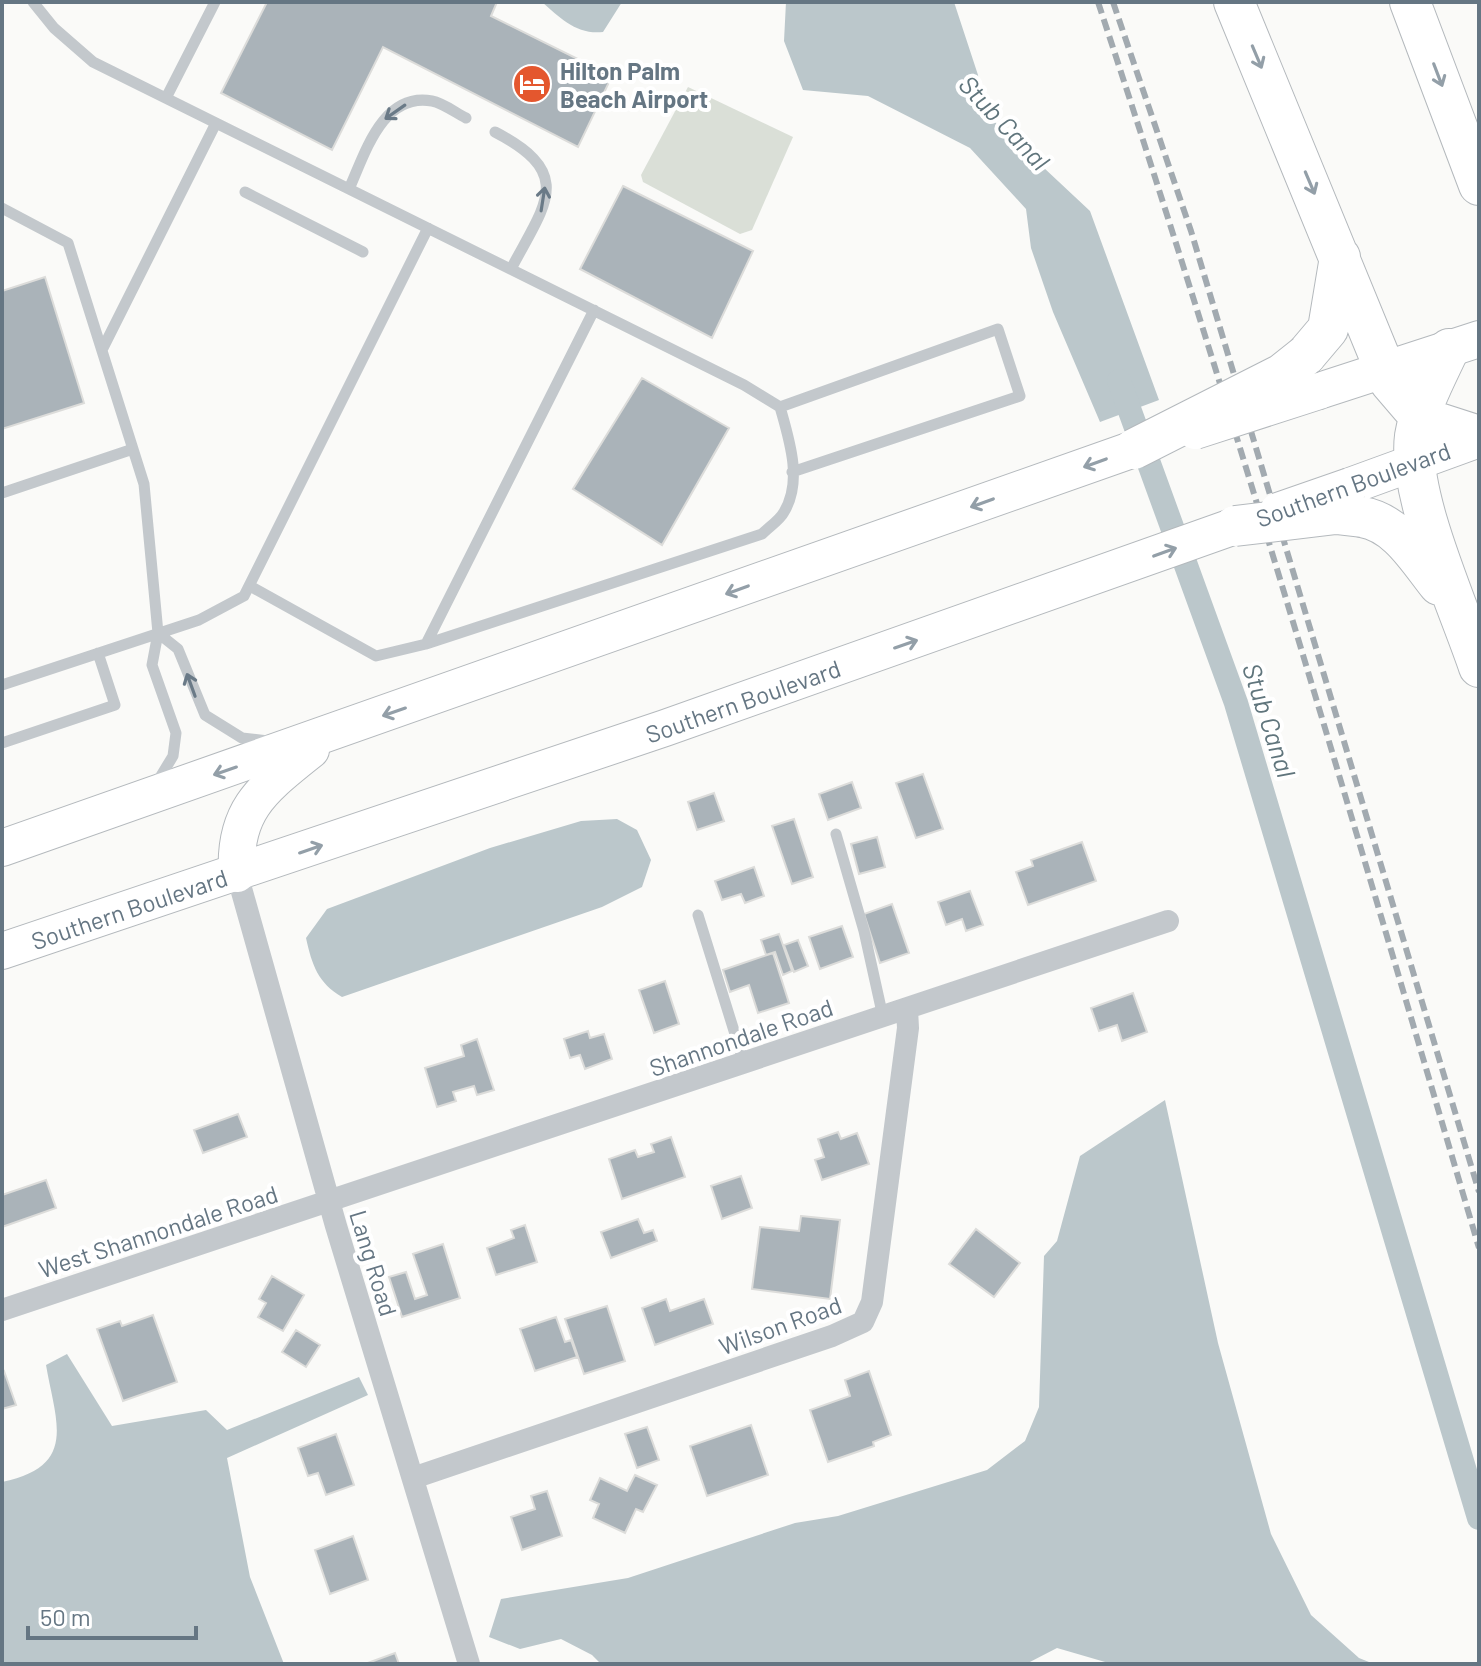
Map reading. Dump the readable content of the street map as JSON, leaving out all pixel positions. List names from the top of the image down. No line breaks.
{"streets":{"highway":["Southern Boulevard"],"street":["Shannondale Road","West Shannondale Road","Lang Road","Wilson Road"]},"crossings":[["Southern Boulevard","Lang Road"],["Shannondale Road","West Shannondale Road"],["Shannondale Road","Lang Road"],["Shannondale Road","Wilson Road"],["West Shannondale Road","Lang Road"],["Lang Road","Wilson Road"]],"water":["Stub Canal"],"places":{"hotel":["Hilton Palm Beach Airport"]},"scale_bar":"50 m"}
